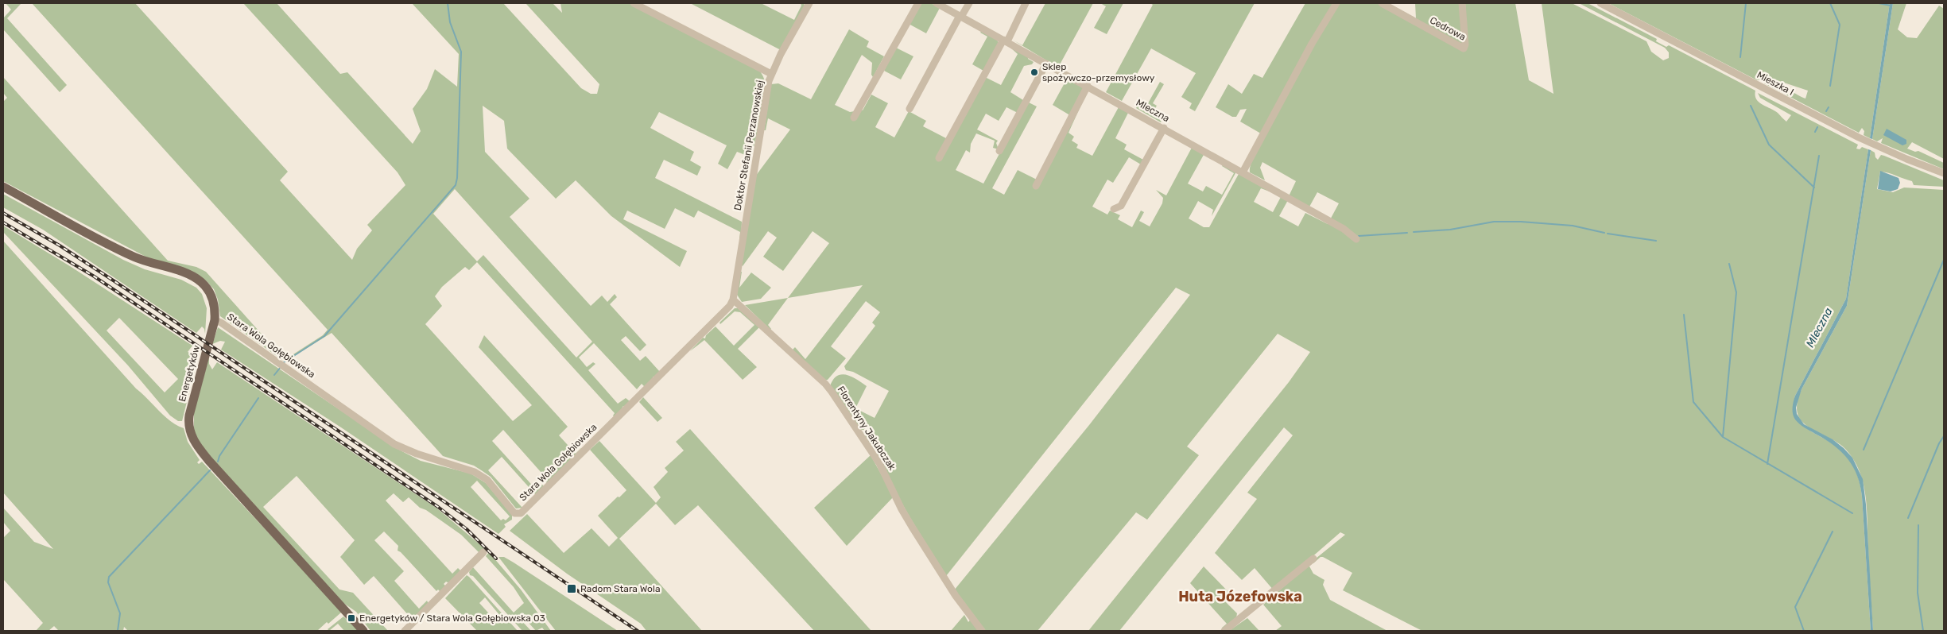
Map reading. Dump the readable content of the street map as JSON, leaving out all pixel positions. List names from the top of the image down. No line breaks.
{"streets":{"main road":["Energetyków"],"street":["Cedrowa","Mieszka I","Mleczna","Doktor Stefanii Perzanowskiej","Stara Wola Gołębiowska","Florentyny Jakubczak"]},"crossings":[["Doktor Stefanii Perzanowskiej","Stara Wola Gołębiowska"],["Doktor Stefanii Perzanowskiej","Florentyny Jakubczak"],["Stara Wola Gołębiowska","Energetyków"],["Stara Wola Gołębiowska","Florentyny Jakubczak"]],"districts":["Huta Józefowska"],"water":["Mleczna"],"places":{"other":["Sklep spożywczo-przemysłowy"],"transit":["Radom Stara Wola","Energetyków / Stara Wola Gołębiowska 03"]}}
